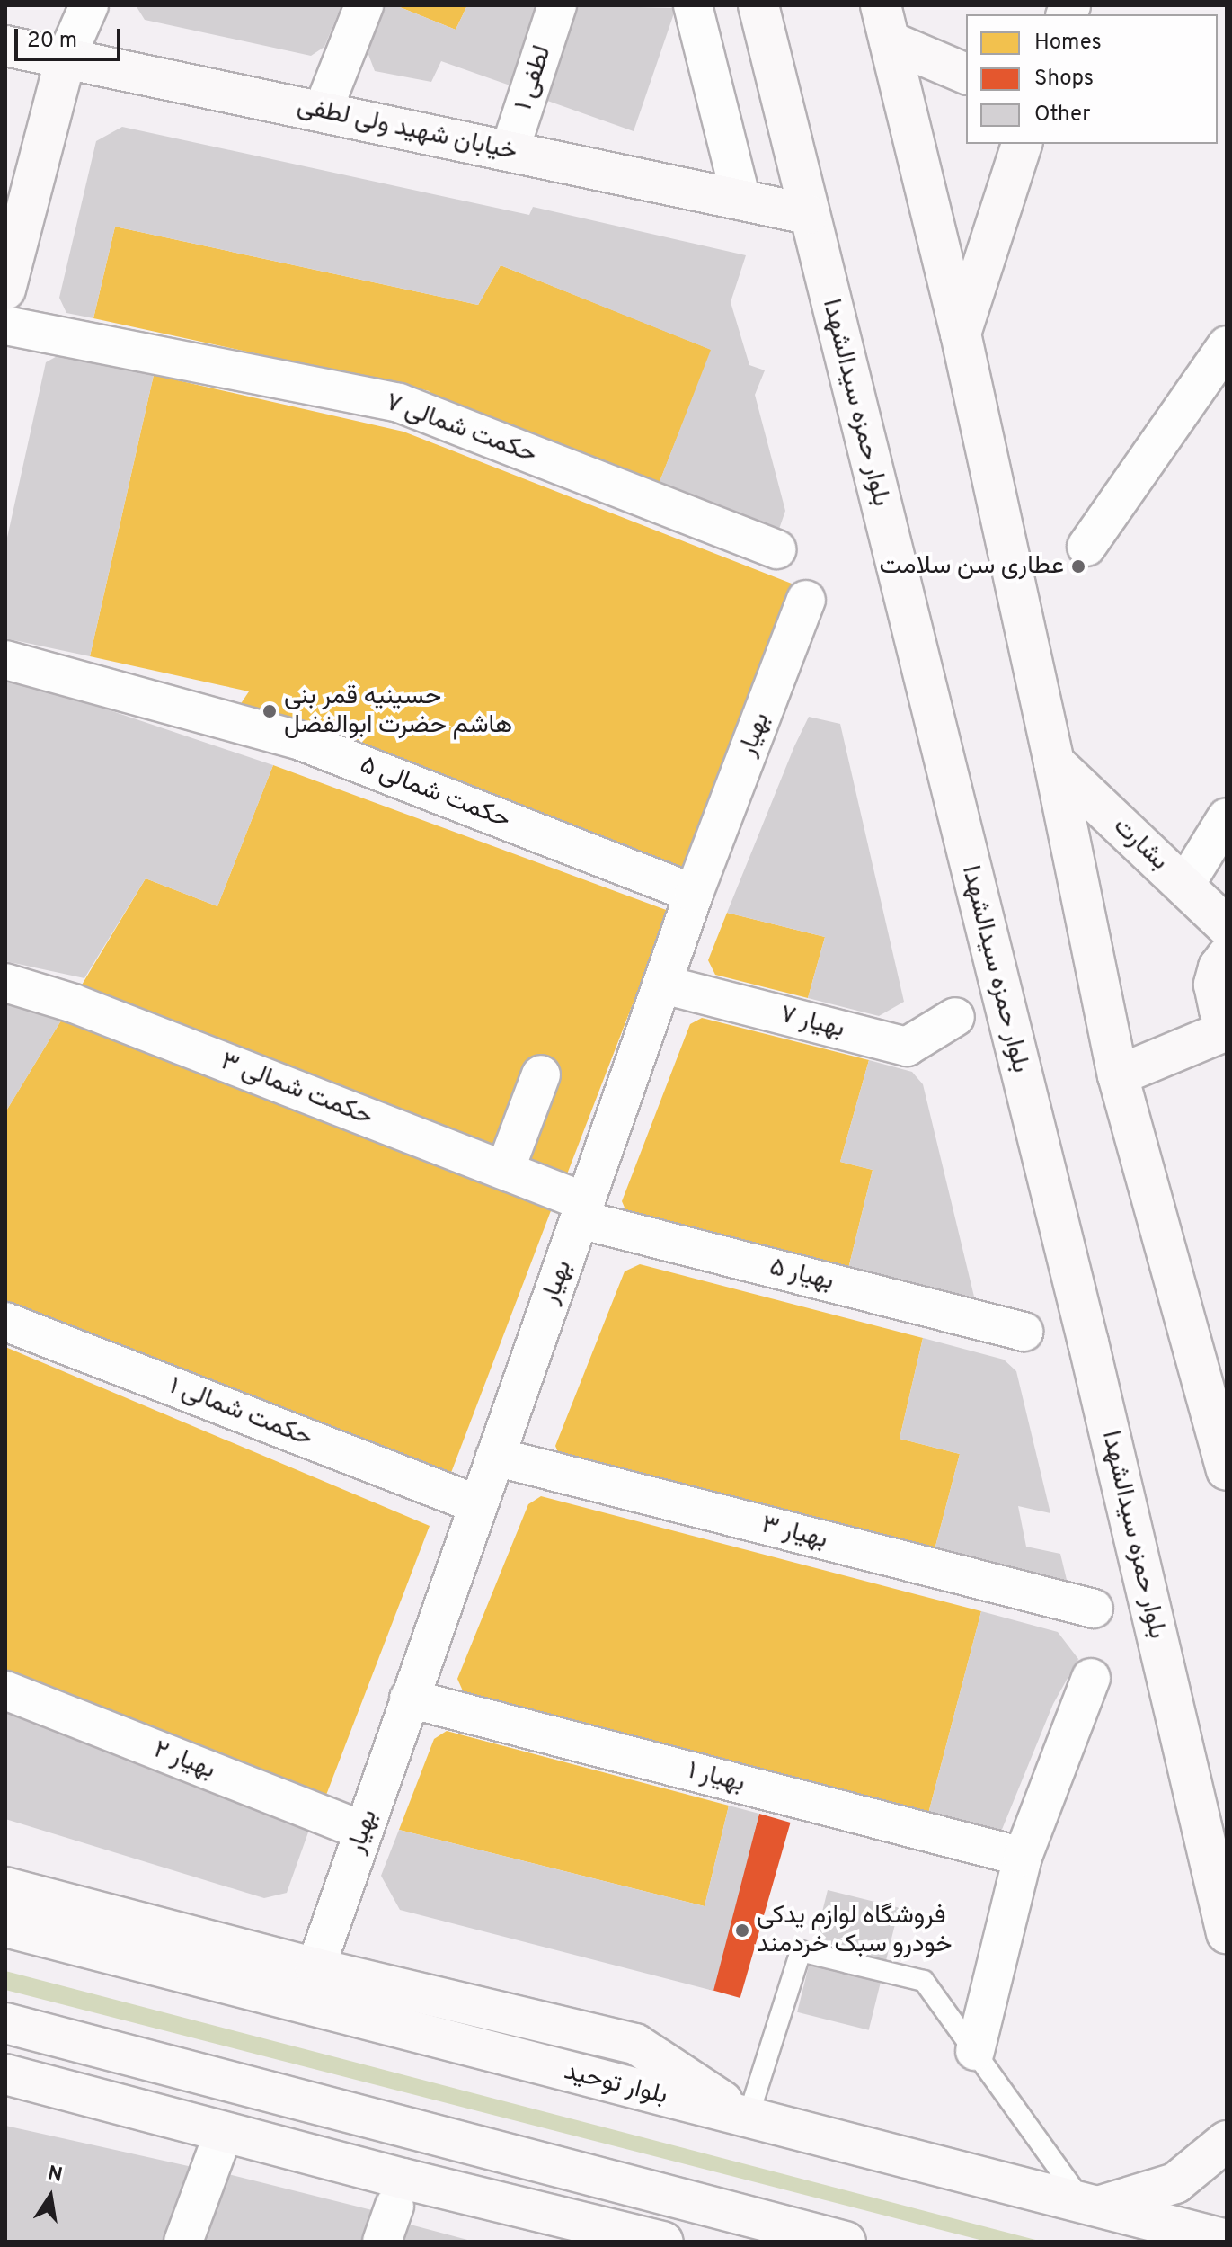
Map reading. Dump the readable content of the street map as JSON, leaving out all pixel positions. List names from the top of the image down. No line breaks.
{"streets":{"main road":["خیابان شهید ولی لطفی","بلوار حمزه سیدالشهدا","بشارت","بلوار توحید"],"street":["لطفی ۱","حکمت شمالی ۷","بهیار","حکمت شمالی ۵","بهیار ۷","حکمت شمالی ۳","بهیار ۵","حکمت شمالی ۱","بهیار ۳","بهیار ۲","بهیار ۱"]},"crossings":[["لطفی ۱","خیابان شهید ولی لطفی"],["خیابان شهید ولی لطفی","بلوار حمزه سیدالشهدا"],["بهیار","حکمت شمالی ۵"],["بهیار","بهیار ۷"],["بهیار","حکمت شمالی ۳"],["بهیار","بهیار ۵"],["بهیار","حکمت شمالی ۱"],["بهیار","بهیار ۳"],["بهیار","بهیار ۲"],["بهیار","بهیار ۱"],["حکمت شمالی ۳","بهیار ۵"]],"places":["عطاری سن سلامت","حسینیه قمر بنی هاشم حضرت ابوالفضل","فروشگاه لوازم یدکی خودرو سبک خردمند"],"legend":["Homes","Shops","Other"],"scale_bar":"20 m","north":"top"}
